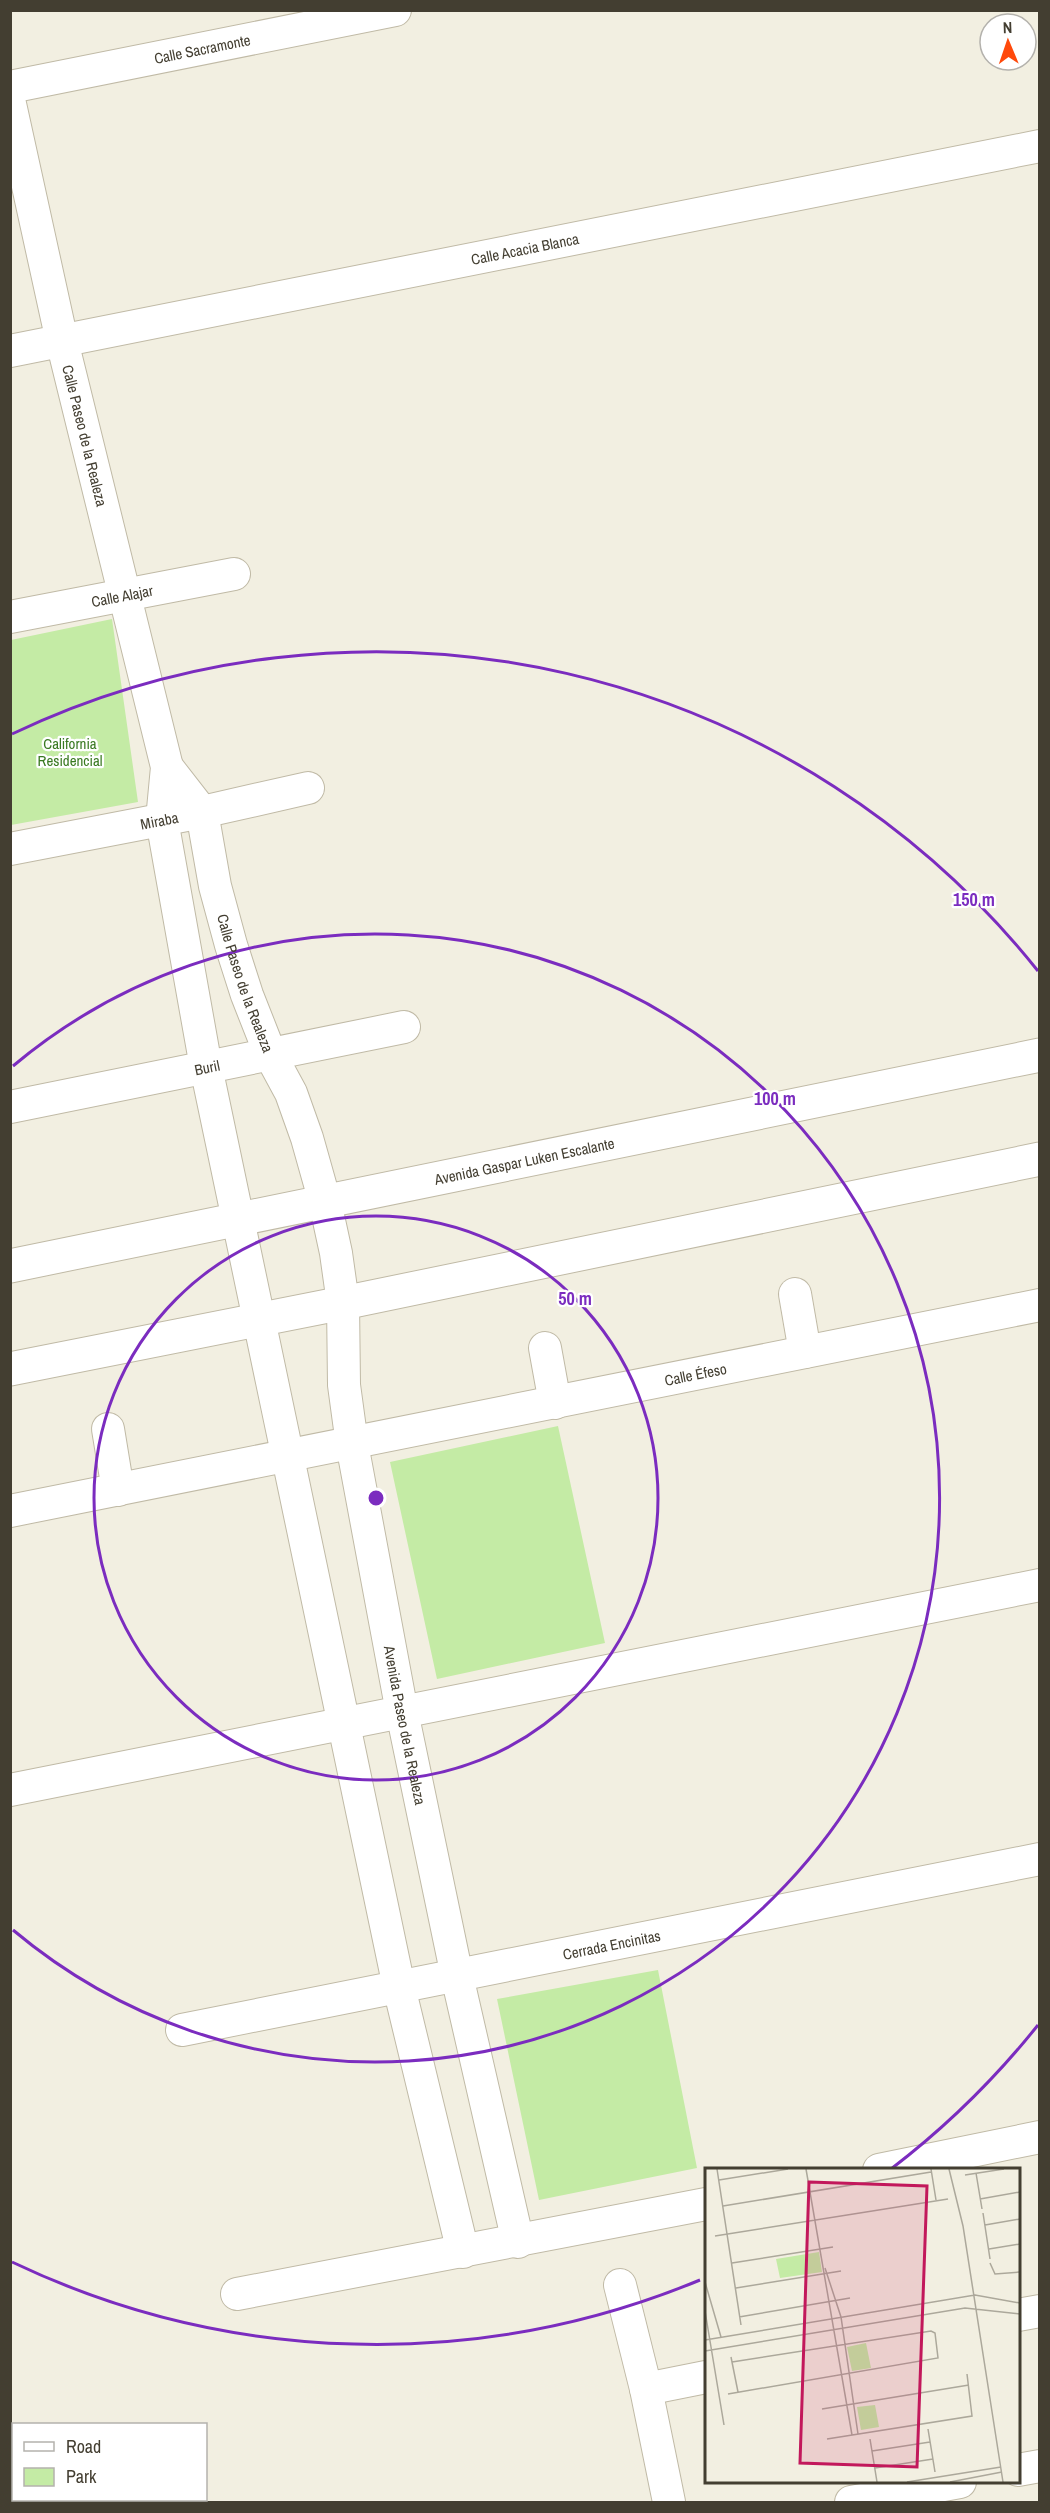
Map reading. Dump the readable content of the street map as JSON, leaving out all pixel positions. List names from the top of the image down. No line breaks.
{"streets":{"street":["Calle Sacramonte","Calle Acacia Blanca","Calle Paseo de la Realeza","Calle Alajar","Miraba","Buril","Avenida Gaspar Luken Escalante","Calle Éfeso","Avenida Paseo de la Realeza","Cerrada Encinitas"]},"crossings":[["Calle Acacia Blanca","Calle Paseo de la Realeza"],["Calle Paseo de la Realeza","Calle Alajar"],["Calle Paseo de la Realeza","Miraba"],["Calle Paseo de la Realeza","Buril"],["Calle Paseo de la Realeza","Avenida Gaspar Luken Escalante"],["Calle Paseo de la Realeza","Avenida Paseo de la Realeza"],["Avenida Gaspar Luken Escalante","Avenida Paseo de la Realeza"],["Calle Éfeso","Avenida Paseo de la Realeza"],["Avenida Paseo de la Realeza","Cerrada Encinitas"]],"parks":["California Residencial"],"legend":["Road","Park"],"north":"top","rings":["150 m","100 m","50 m"]}
